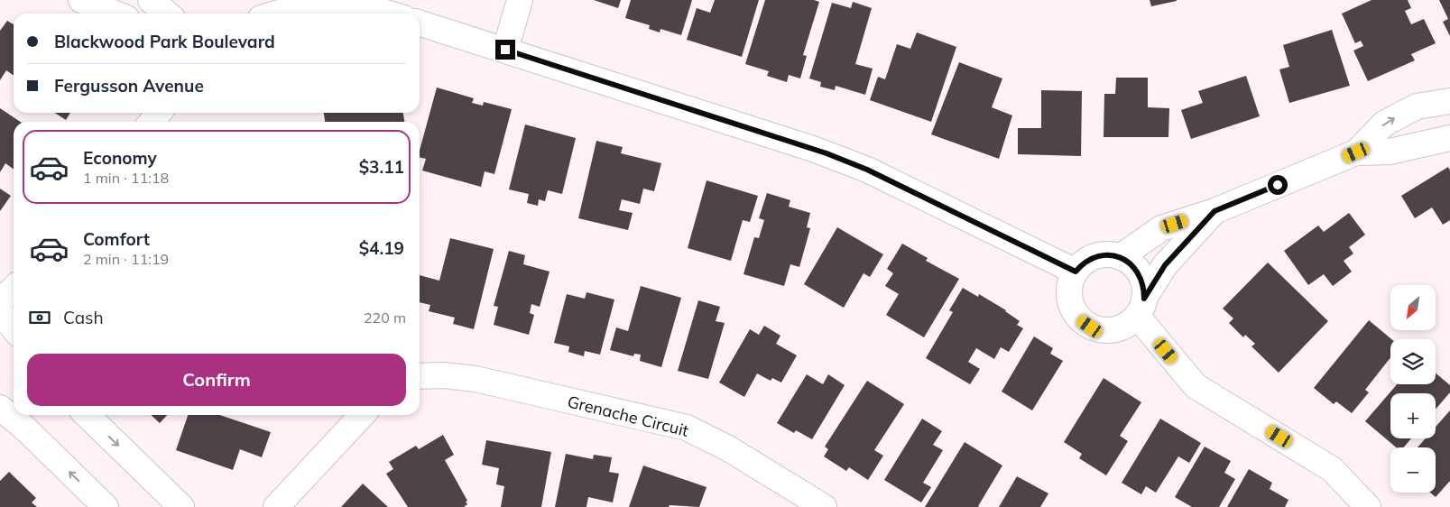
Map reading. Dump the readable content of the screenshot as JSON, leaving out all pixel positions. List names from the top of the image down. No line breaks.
{"streets":{"street":["Grenache Circuit"]},"north":"bottom left","page":{"banner":["Blackwood Park Boulevard","Fergusson Avenue"],"list":[{"name":"Economy","note":"1 min · 11:18","value":"$3.11"},{"name":"Comfort","note":"2 min · 11:19","value":"$4.19"}],"map_buttons":["+","−"],"pay":["Cash","220 m"],"buttons":"Confirm"}}
